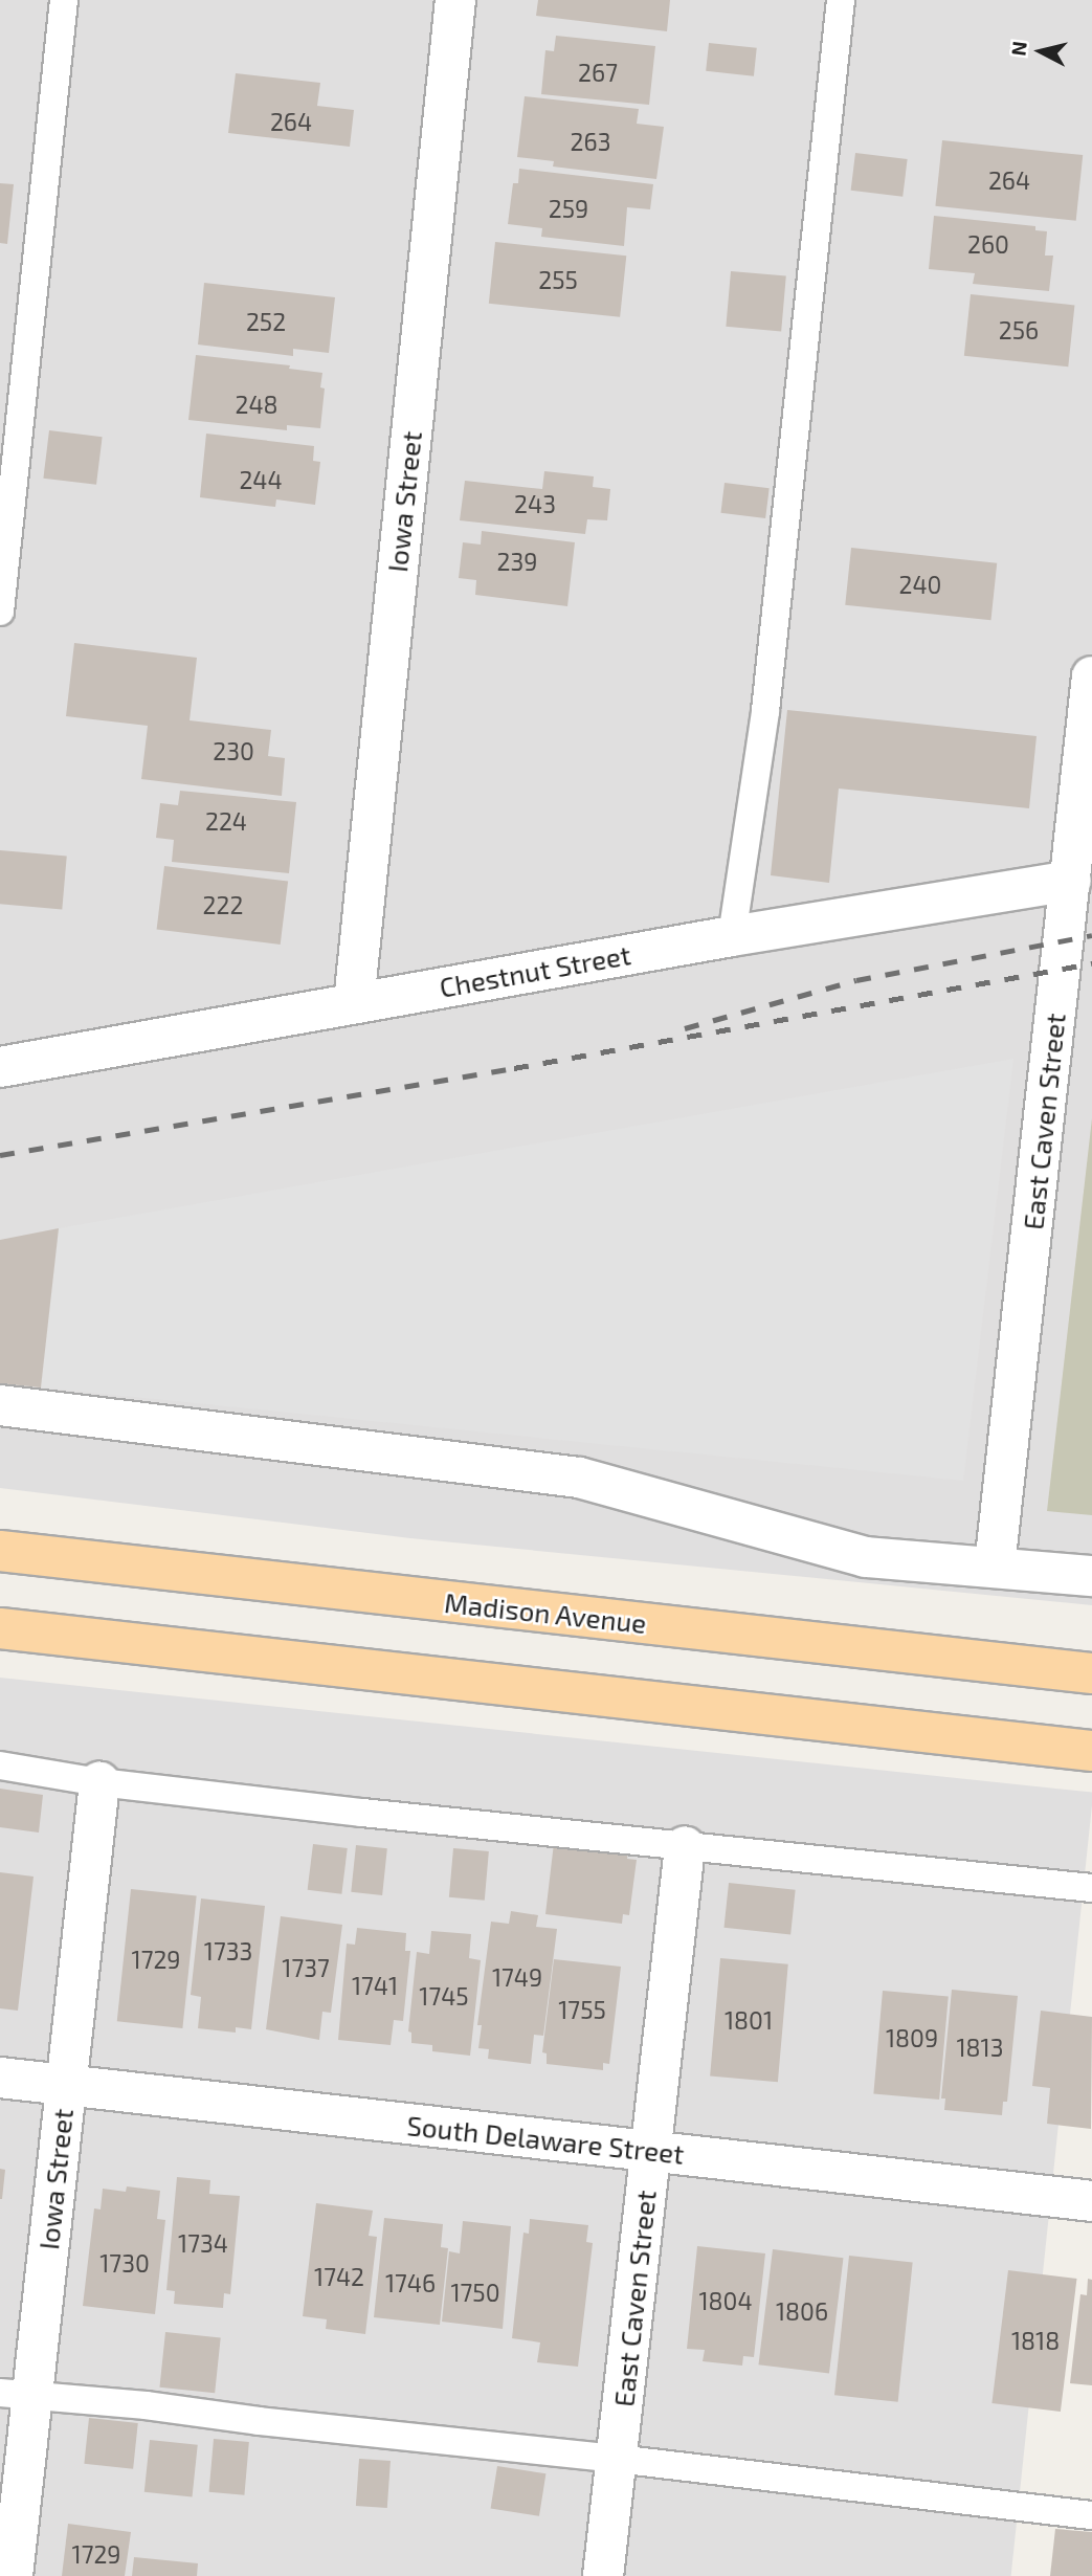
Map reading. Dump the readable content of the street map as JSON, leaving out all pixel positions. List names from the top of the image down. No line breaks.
{"streets":{"main road":["Madison Avenue"],"street":["Iowa Street","Chestnut Street","East Caven Street","South Delaware Street"]},"crossings":[["Iowa Street","Chestnut Street"],["Iowa Street","South Delaware Street"],["Chestnut Street","East Caven Street"],["East Caven Street","South Delaware Street"]],"house_numbers":["267","264","263","264","259","260","255","252","256","248","244","243","239","240","230","224","222","1733","1729","1737","1749","1741","1745","1755","1801","1809","1813","1734","1730","1742","1746","1750","1804","1806","1818","1729"],"north":"left"}
